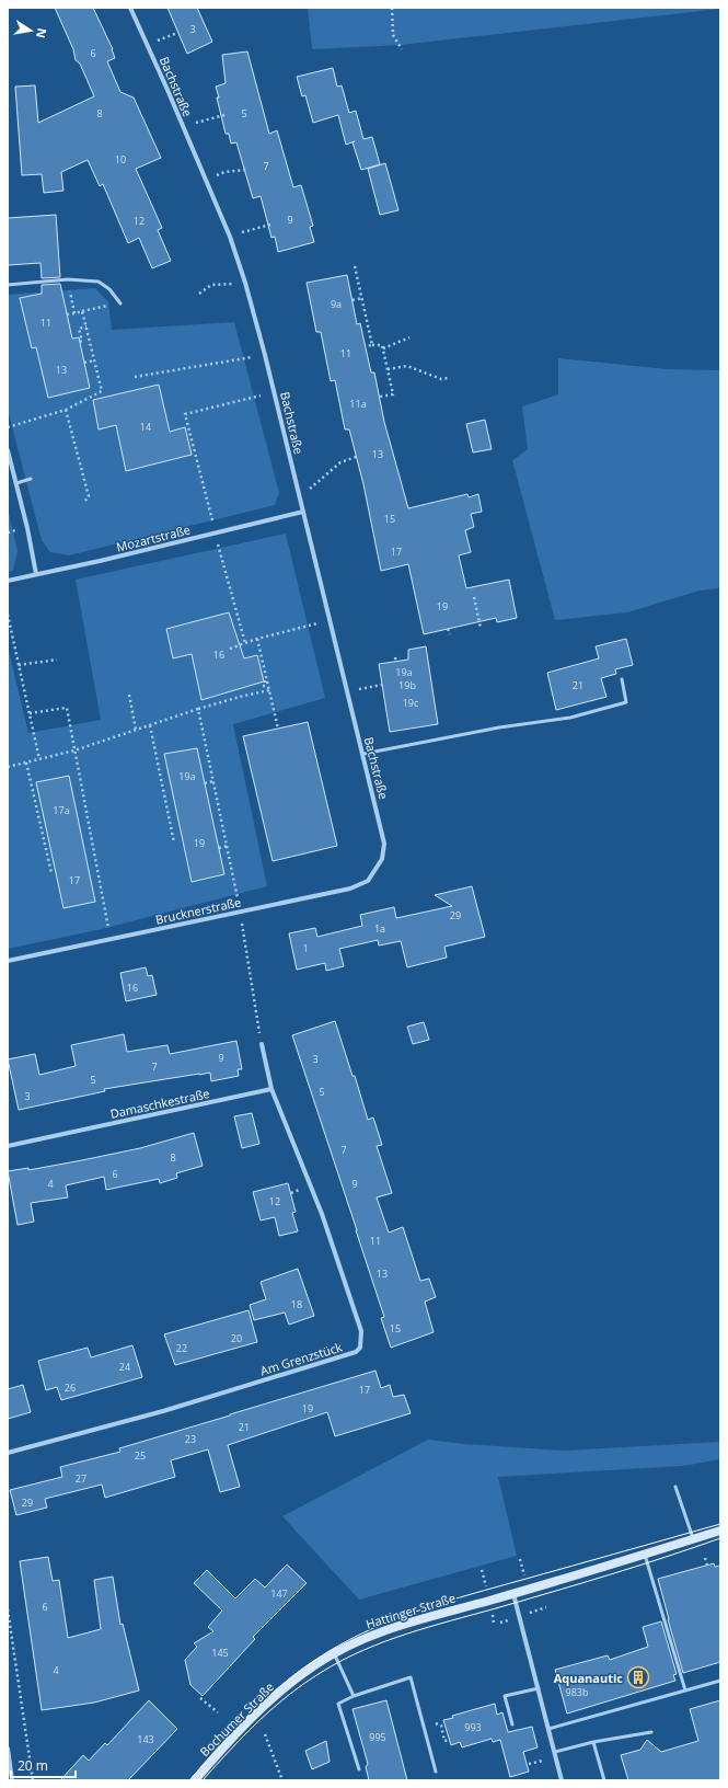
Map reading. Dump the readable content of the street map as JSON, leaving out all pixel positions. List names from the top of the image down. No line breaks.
{"streets":{"street":["Bachstraße","Mozartstraße","Brucknerstraße","Damaschkestraße","Am Grenzstück","Hattinger Straße","Bochumer Straße"]},"crossings":[["Bachstraße","Mozartstraße"],["Bachstraße","Brucknerstraße"],["Damaschkestraße","Am Grenzstück"],["Hattinger Straße","Bochumer Straße"]],"places":{"building":["Aquanautic"]},"house_numbers":["3","6","8","5","10","7","9","12","9a","11","11","13","11a","14","13","15","17","19","16","19a","19b","21","19c","19a","17a","19","17","29","1a","1","16","9","3","7","5","5","3","7","8","6","4","9","12","11","13","18","15","20","22","24","26","17","19","21","23","25","27","29","147","6","145","4","983b","993","995","143"],"scale_bar":"20 m","north":"right"}
